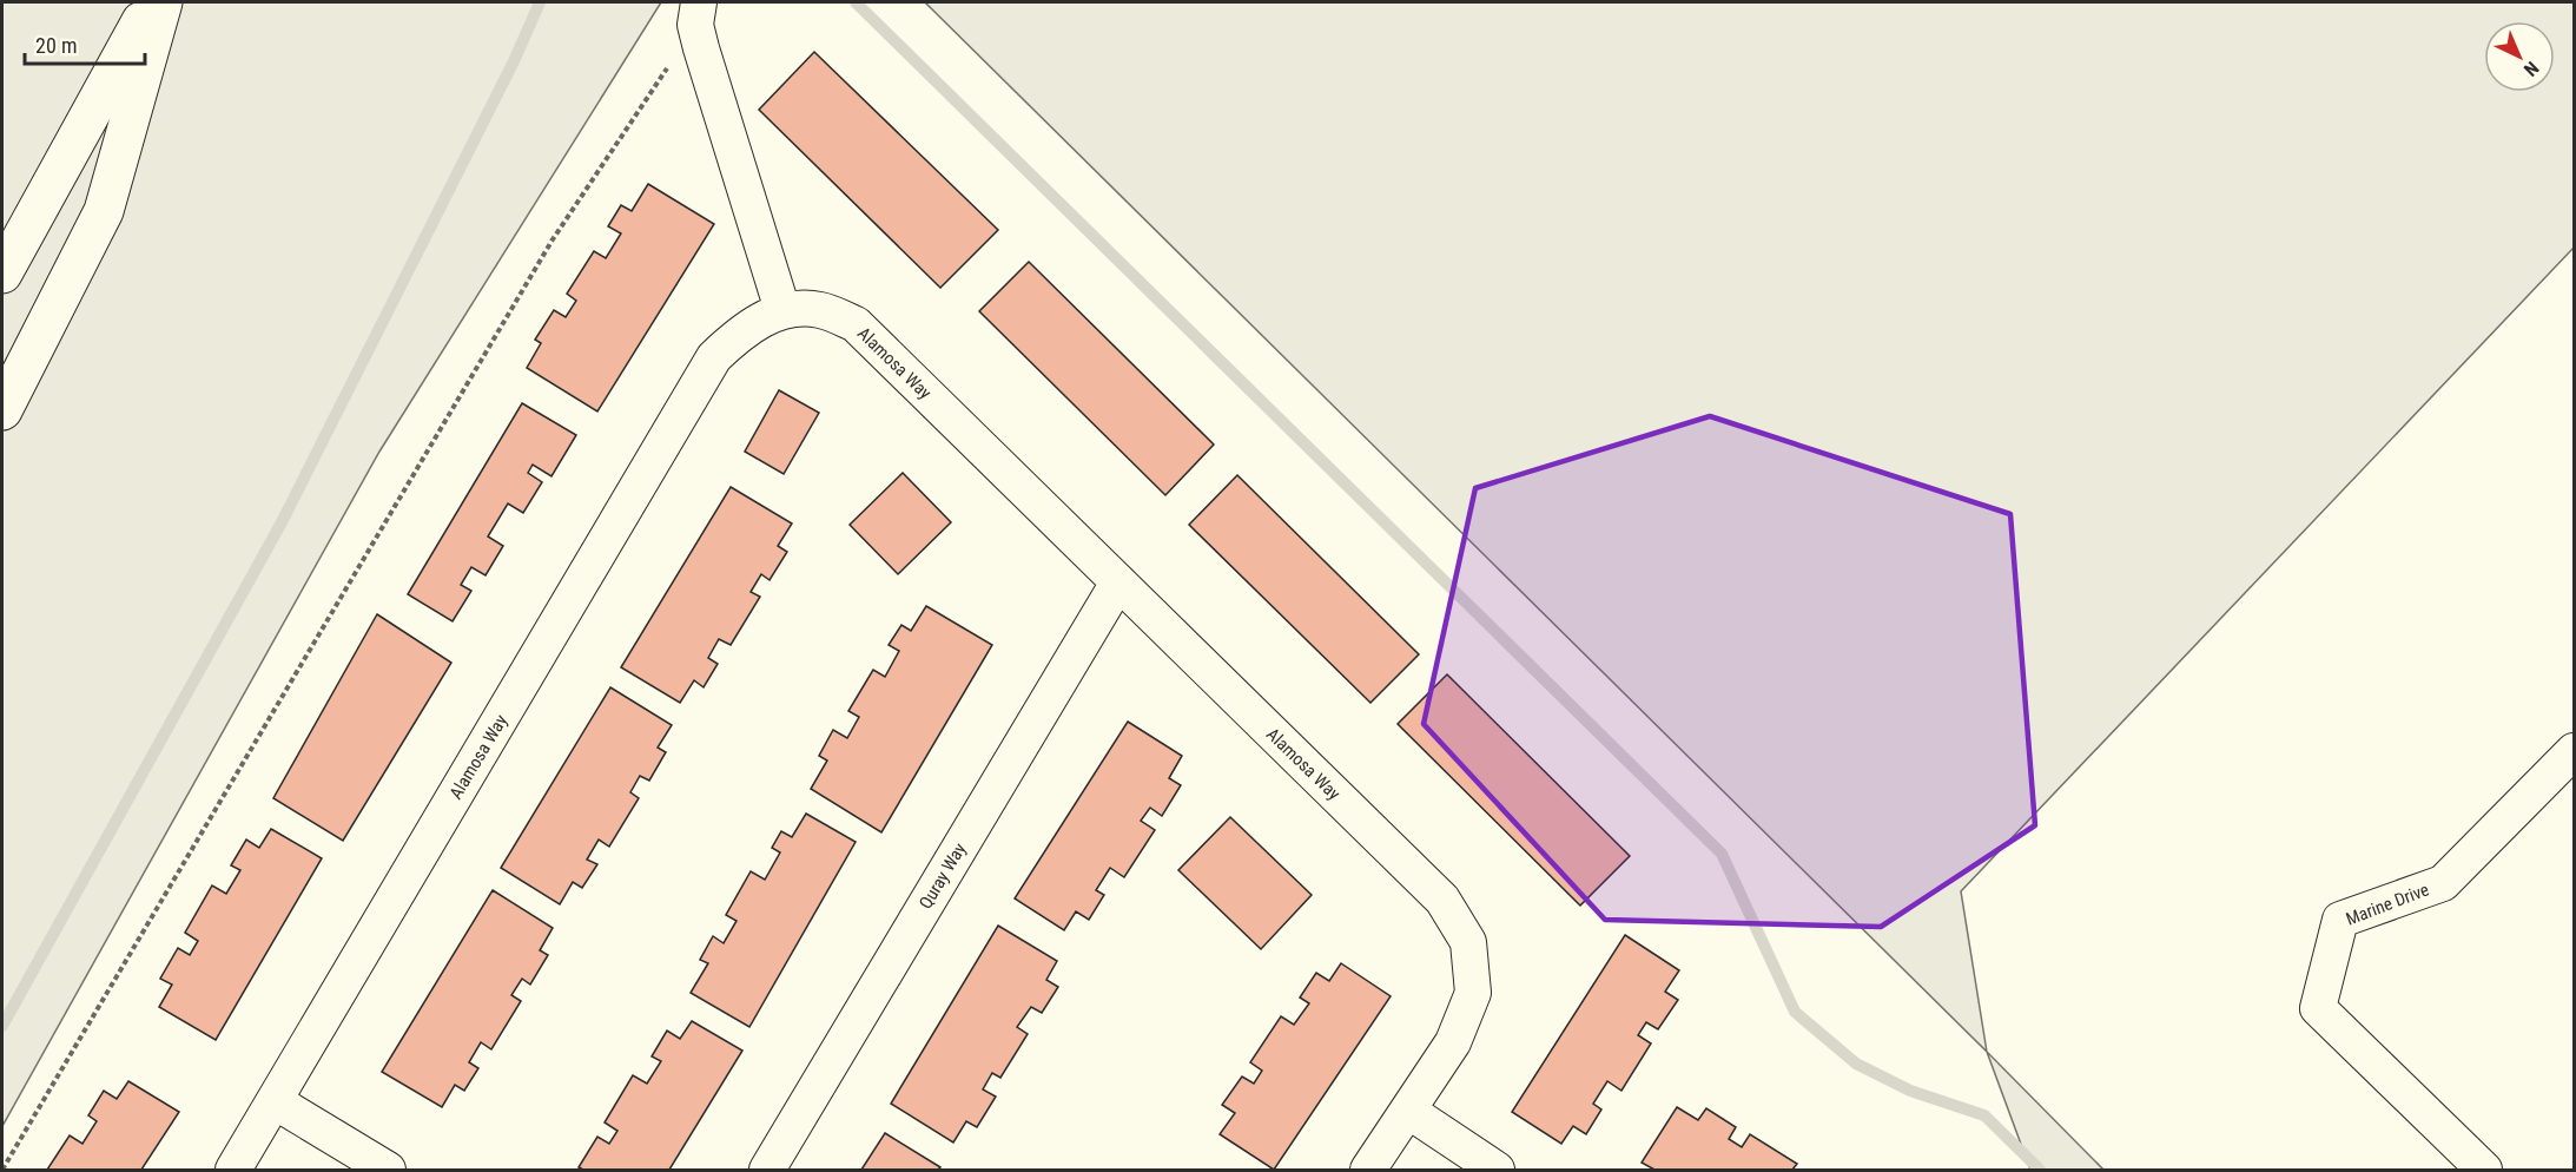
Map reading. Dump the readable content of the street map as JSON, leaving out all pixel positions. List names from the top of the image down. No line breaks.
{"streets":{"street":["Alamosa Way","Quray Way","Marine Drive"]},"crossings":[["Alamosa Way","Quray Way"]],"scale_bar":"20 m","north":"bottom right"}
